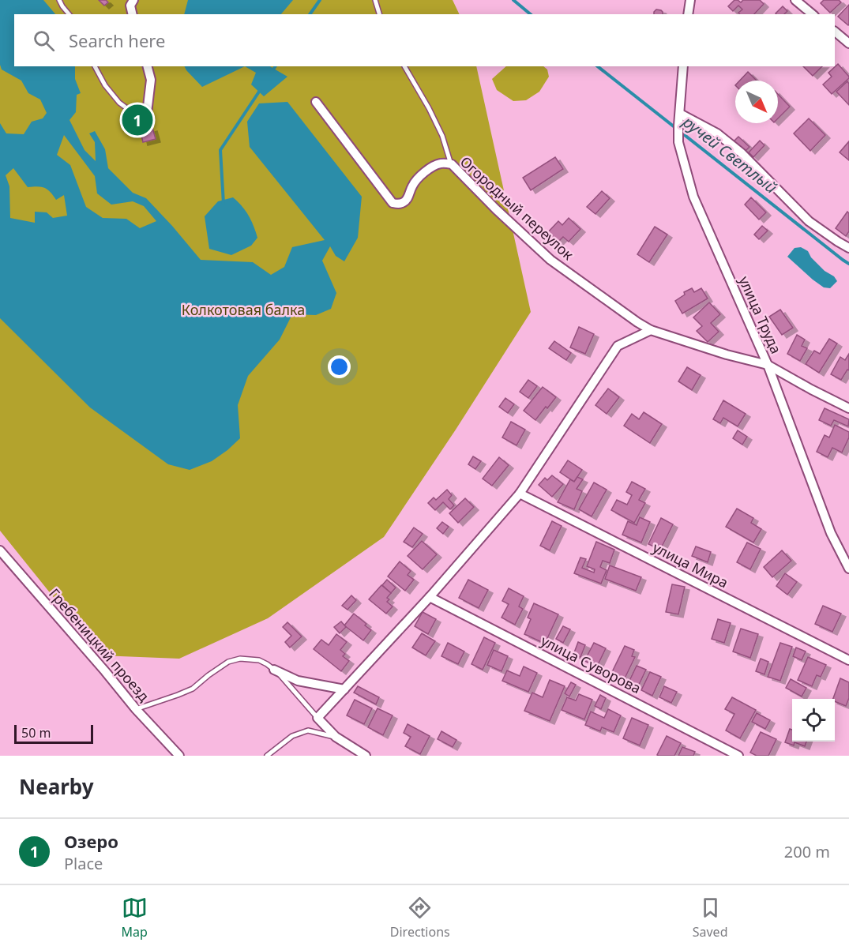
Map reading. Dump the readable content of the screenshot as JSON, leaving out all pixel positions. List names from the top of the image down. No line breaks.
{"streets":{"street":["Огородный переулок","улица Труда","улица Мира","Гребеницкий проезд","улица Суворова"]},"crossings":[["Огородный переулок","улица Труда"]],"water":["ручей Светлый"],"parks":["Колкотовая балка"],"scale_bar":"50 m","north":"bottom right","page":{"search":"Search here","pins":"1","scale":"50 m","heading":"Nearby","list":[{"mark":"1","name":"Озеро","note":"Place","value":"200 m"}],"nav":["Map","Directions","Saved"]}}
